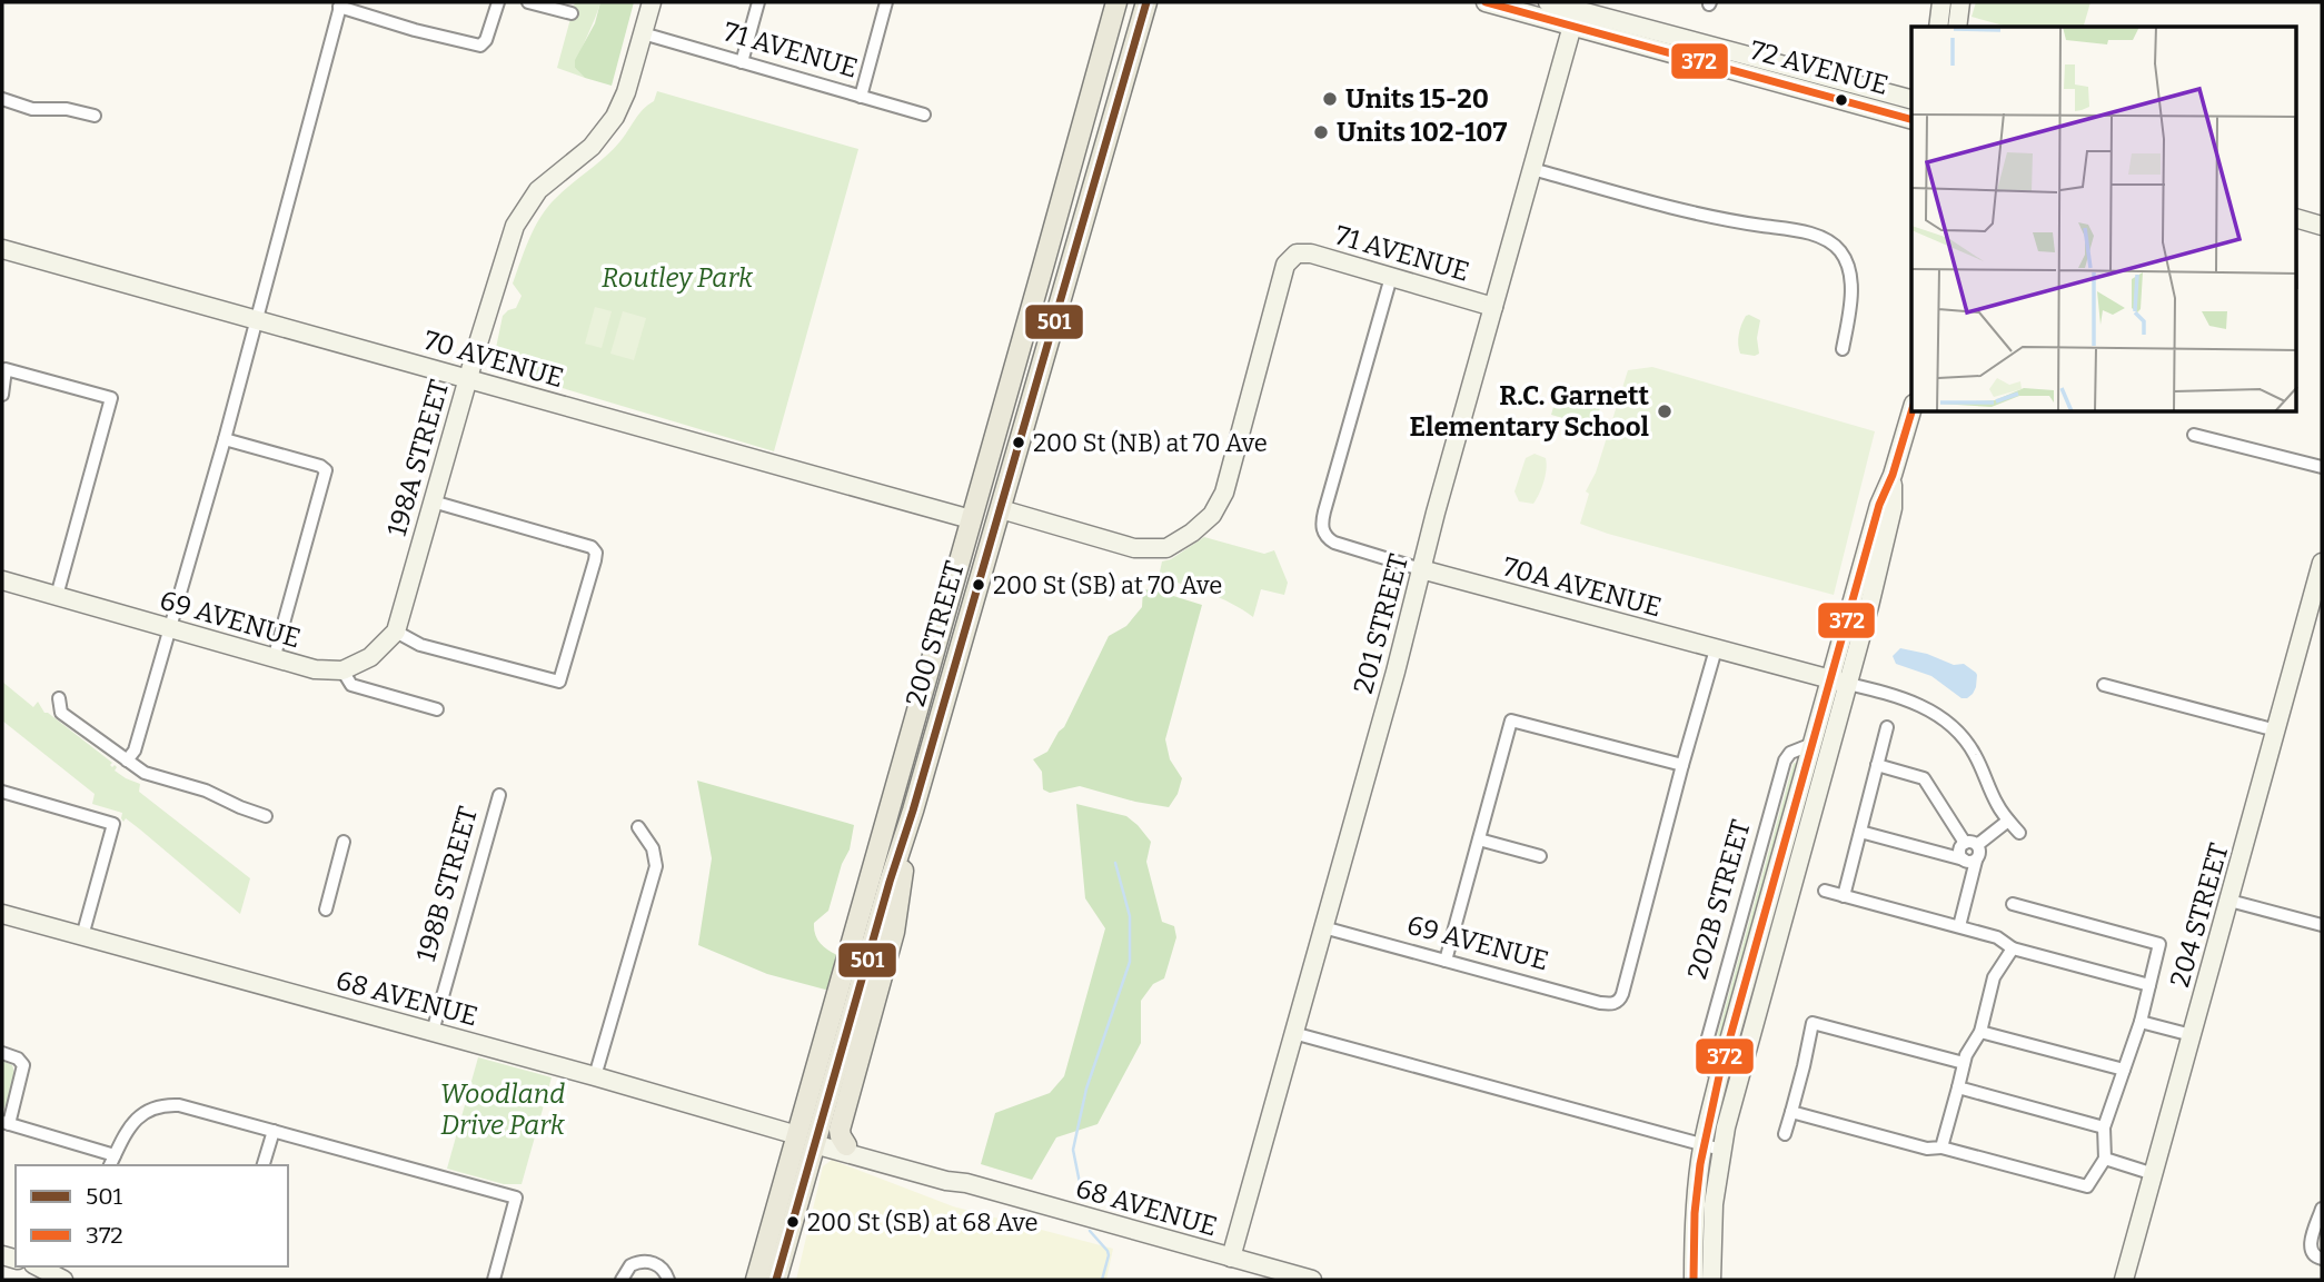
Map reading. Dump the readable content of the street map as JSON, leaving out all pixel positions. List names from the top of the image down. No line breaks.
{"streets":{"main road":["200 STREET"],"street":["71 AVENUE","72 AVENUE","70 AVENUE","198A STREET","70A AVENUE","69 AVENUE","201 STREET","198B STREET","202B STREET","204 STREET","68 AVENUE"]},"crossings":[["71 AVENUE","198A STREET"],["71 AVENUE","70A AVENUE"],["71 AVENUE","201 STREET"],["71 AVENUE","200 STREET"],["72 AVENUE","201 STREET"],["70 AVENUE","198A STREET"],["70 AVENUE","200 STREET"],["70A AVENUE","201 STREET"],["70A AVENUE","202B STREET"],["69 AVENUE","201 STREET"],["201 STREET","68 AVENUE"],["200 STREET","68 AVENUE"],["198B STREET","68 AVENUE"]],"parks":["Routley Park","Woodland Drive Park"],"places":["Units 15-20","Units 102-107","R.C. Garnett Elementary School","200 St (NB) at 70 Ave","200 St (SB) at 70 Ave","200 St (SB) at 68 Ave"],"lines":["transit line 501","transit line 372"],"legend":["501","372"]}
